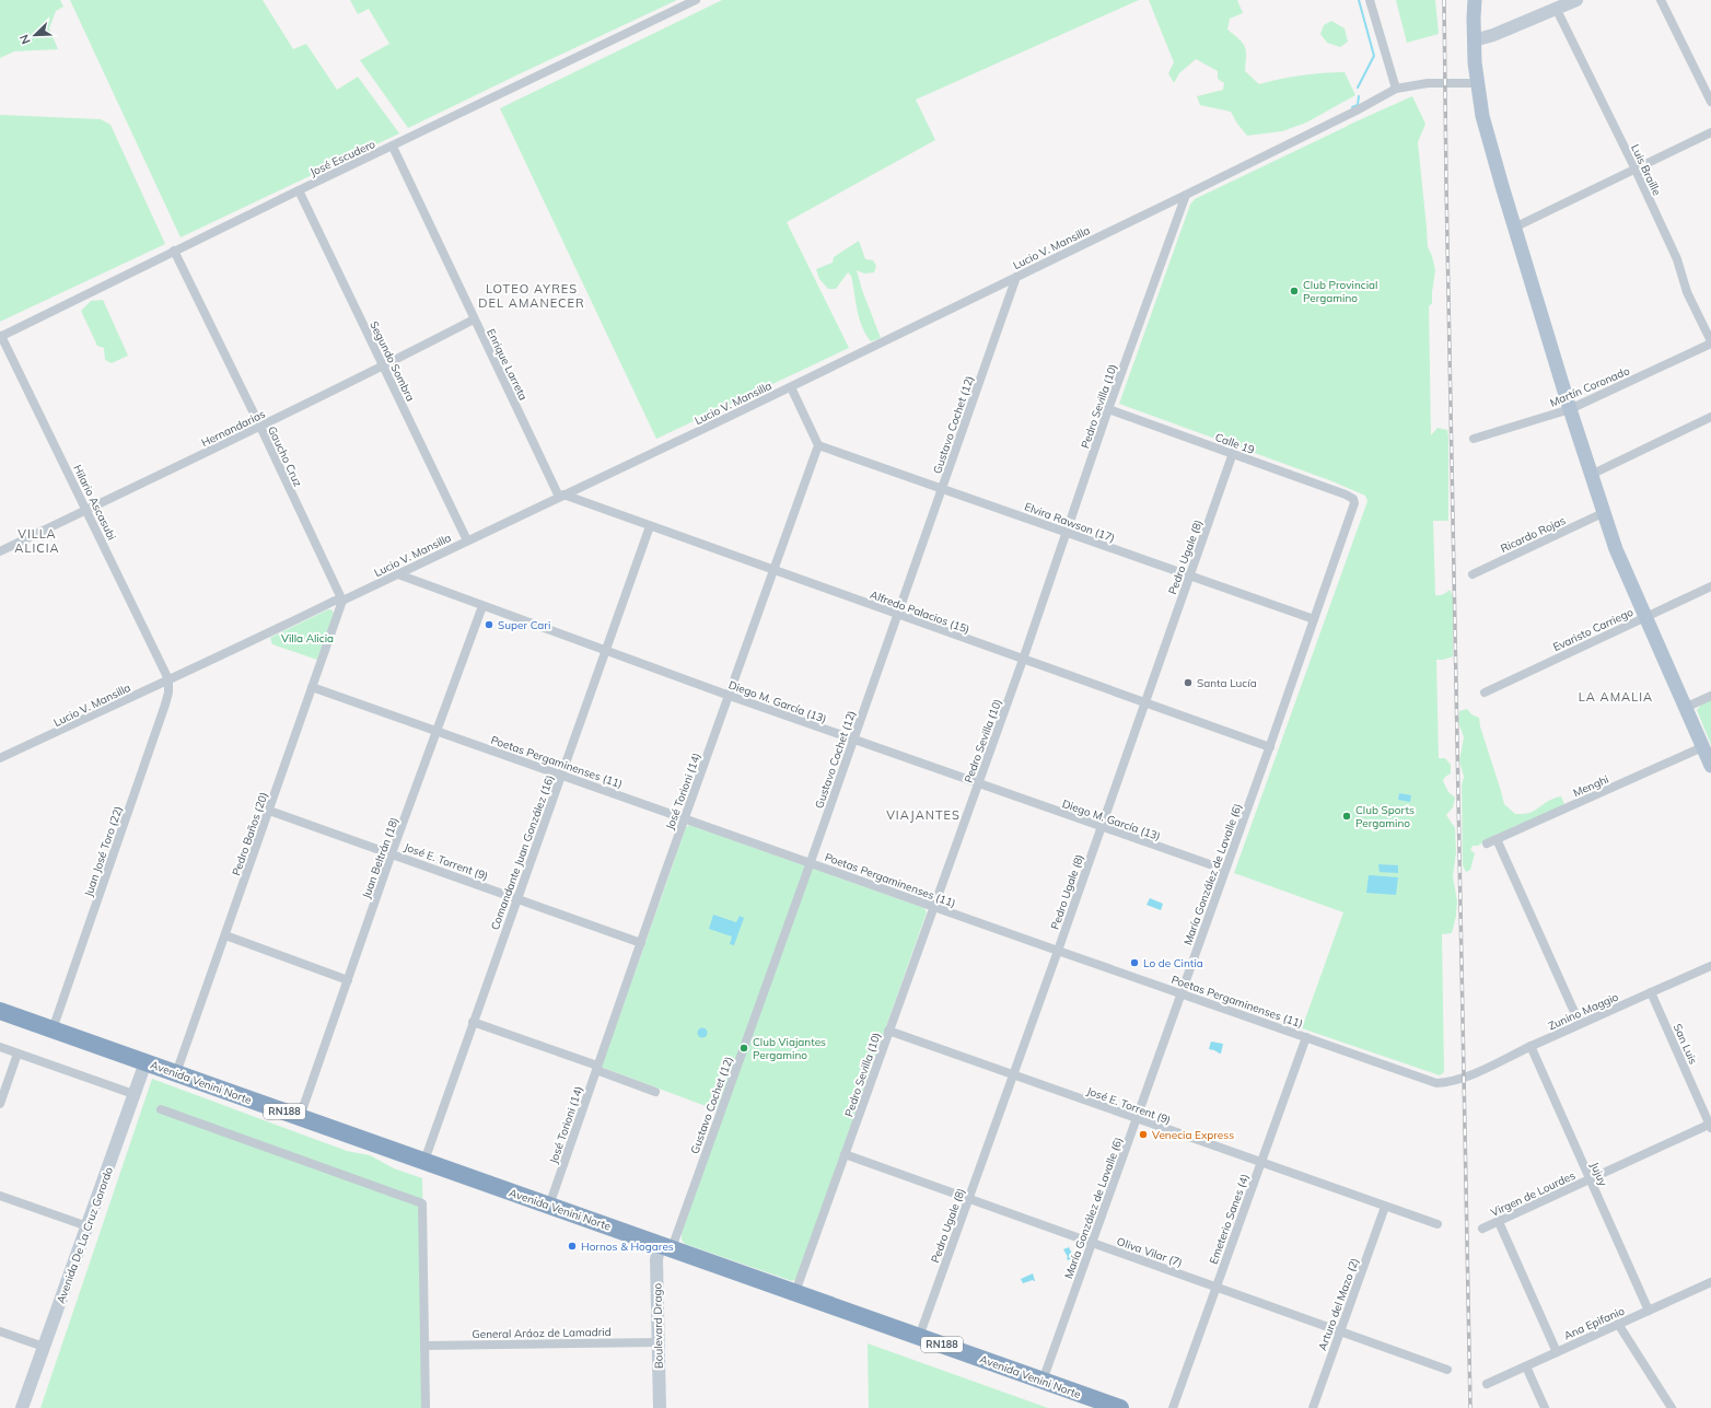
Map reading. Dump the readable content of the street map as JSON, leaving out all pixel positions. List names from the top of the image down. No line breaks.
{"streets":{"highway":["Avenida Venini Norte","RN188"],"main road":["Avenida De La Cruz Gorordo","Boulevard Drago"],"street":["José Escudero","Luis Braille","Lucio V. Mansilla","Segundo Sombra","Enrique Larreta","Martín Coronado","Pedro Sevilla (10)","Gustavo Cochet (12)","Hernandarias","Calle 19","Gaucho Cruz","Hilario Ascasubi","Elvira Rawson (17)","Ricardo Rojas","Pedro Ugale (8)","Alfredo Palacios (15)","Evaristo Carriego","Diego M. García (13)","Poetas Pergaminenses (11)","Menghi","José Torioni (14)","Pedro Baños (20)","Juan José Toro (22)","Comandante Juan González (16)","Juan Beltrán (18)","José E. Torrent (9)","María González de Lavalle (6)","Zunino Maggio","San Luis","Jujuy","Virgen de Lourdes","Emeterio Sanes (4)","Oliva Vilar (7)","Arturo del Mazo (2)","Ana Epifanio","General Aráoz de Lamadrid"]},"crossings":[["José Escudero","Segundo Sombra"],["José Escudero","Enrique Larreta"],["José Escudero","Gaucho Cruz"],["José Escudero","Hilario Ascasubi"],["Luis Braille","Martín Coronado"],["Lucio V. Mansilla","Segundo Sombra"],["Lucio V. Mansilla","Enrique Larreta"],["Lucio V. Mansilla","Pedro Sevilla (10)"],["Lucio V. Mansilla","Gustavo Cochet (12)"],["Lucio V. Mansilla","Gaucho Cruz"],["Lucio V. Mansilla","Hilario Ascasubi"],["Lucio V. Mansilla","Alfredo Palacios (15)"],["Lucio V. Mansilla","Diego M. García (13)"],["Lucio V. Mansilla","Pedro Baños (20)"],["Lucio V. Mansilla","Juan José Toro (22)"],["Segundo Sombra","Hernandarias"],["Enrique Larreta","Hernandarias"],["Enrique Larreta","Alfredo Palacios (15)"],["Pedro Sevilla (10)","Calle 19"],["Pedro Sevilla (10)","Elvira Rawson (17)"],["Pedro Sevilla (10)","Alfredo Palacios (15)"],["Pedro Sevilla (10)","Diego M. García (13)"],["Pedro Sevilla (10)","Poetas Pergaminenses (11)"],["Pedro Sevilla (10)","José E. Torrent (9)"],["Pedro Sevilla (10)","Avenida Venini Norte"],["Pedro Sevilla (10)","Oliva Vilar (7)"],["Gustavo Cochet (12)","Elvira Rawson (17)"],["Gustavo Cochet (12)","Alfredo Palacios (15)"],["Gustavo Cochet (12)","Diego M. García (13)"],["Gustavo Cochet (12)","Poetas Pergaminenses (11)"],["Gustavo Cochet (12)","Avenida Venini Norte"],["Gustavo Cochet (12)","Boulevard Drago"],["Hernandarias","Gaucho Cruz"],["Hernandarias","Hilario Ascasubi"],["Calle 19","Pedro Ugale (8)"],["Calle 19","María González de Lavalle (6)"],["Gaucho Cruz","Pedro Baños (20)"],["Hilario Ascasubi","Juan José Toro (22)"],["Elvira Rawson (17)","Pedro Ugale (8)"],["Elvira Rawson (17)","José Torioni (14)"],["Elvira Rawson (17)","María González de Lavalle (6)"],["Pedro Ugale (8)","Alfredo Palacios (15)"],["Pedro Ugale (8)","Diego M. García (13)"],["Pedro Ugale (8)","Poetas Pergaminenses (11)"],["Pedro Ugale (8)","José E. Torrent (9)"],["Pedro Ugale (8)","Avenida Venini Norte"],["Pedro Ugale (8)","Oliva Vilar (7)"],["Alfredo Palacios (15)","José Torioni (14)"],["Alfredo Palacios (15)","Comandante Juan González (16)"],["Alfredo Palacios (15)","María González de Lavalle (6)"],["Diego M. García (13)","José Torioni (14)"],["Diego M. García (13)","Comandante Juan González (16)"],["Diego M. García (13)","Juan Beltrán (18)"],["Diego M. García (13)","María González de Lavalle (6)"],["Poetas Pergaminenses (11)","José Torioni (14)"],["Poetas Pergaminenses (11)","Pedro Baños (20)"],["Poetas Pergaminenses (11)","Comandante Juan González (16)"],["Poetas Pergaminenses (11)","Juan Beltrán (18)"],["Poetas Pergaminenses (11)","María González de Lavalle (6)"],["Poetas Pergaminenses (11)","Zunino Maggio"],["Poetas Pergaminenses (11)","Emeterio Sanes (4)"],["José Torioni (14)","José E. Torrent (9)"],["José Torioni (14)","Avenida Venini Norte"],["Pedro Baños (20)","José E. Torrent (9)"],["Pedro Baños (20)","Avenida Venini Norte"],["Juan José Toro (22)","Avenida Venini Norte"],["Comandante Juan González (16)","José E. Torrent (9)"],["Comandante Juan González (16)","Avenida Venini Norte"],["Juan Beltrán (18)","José E. Torrent (9)"],["Juan Beltrán (18)","Avenida Venini Norte"],["José E. Torrent (9)","María González de Lavalle (6)"],["José E. Torrent (9)","Emeterio Sanes (4)"],["José E. Torrent (9)","Arturo del Mazo (2)"],["María González de Lavalle (6)","Avenida Venini Norte"],["María González de Lavalle (6)","Oliva Vilar (7)"],["Zunino Maggio","San Luis"],["Zunino Maggio","Jujuy"],["San Luis","Virgen de Lourdes"],["Avenida Venini Norte","Avenida De La Cruz Gorordo"],["Avenida Venini Norte","Boulevard Drago"],["Jujuy","Virgen de Lourdes"],["Jujuy","Ana Epifanio"],["Emeterio Sanes (4)","Oliva Vilar (7)"],["Oliva Vilar (7)","Arturo del Mazo (2)"],["Boulevard Drago","General Aráoz de Lamadrid"]],"districts":["LOTEO AYRES DEL AMANECER","VILLA ALICIA","LA AMALIA","VIAJANTES"],"parks":["Villa Alicia"],"places":["Club Provincial Pergamino","Super Cari","Santa Lucía","Club Sports Pergamino","Lo de Cintia","Club Viajantes Pergamino","Venecia Express","Hornos & Hogares"],"north":"bottom left"}
